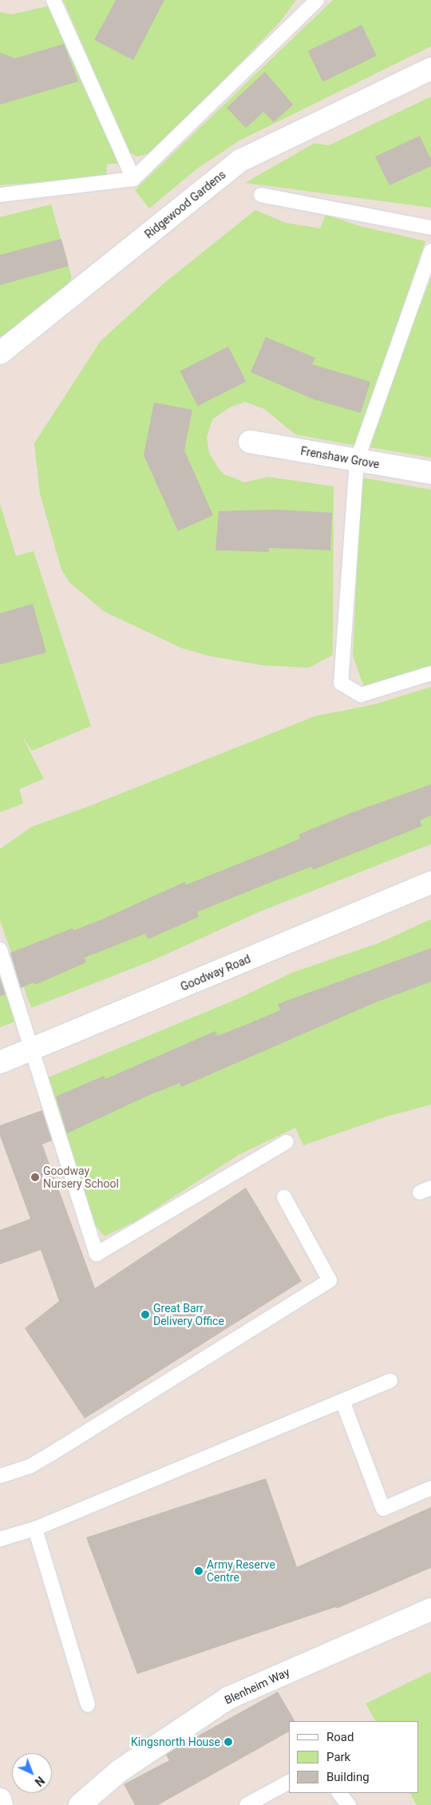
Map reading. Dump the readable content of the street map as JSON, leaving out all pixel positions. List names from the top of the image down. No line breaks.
{"streets":{"street":["Ridgewood Gardens","Frenshaw Grove","Goodway Road","Blenheim Way"]},"places":["Goodway Nursery School","Great Barr Delivery Office","Army Reserve Centre","Kingsnorth House"],"legend":["Road","Park","Building"],"north":"bottom right"}
